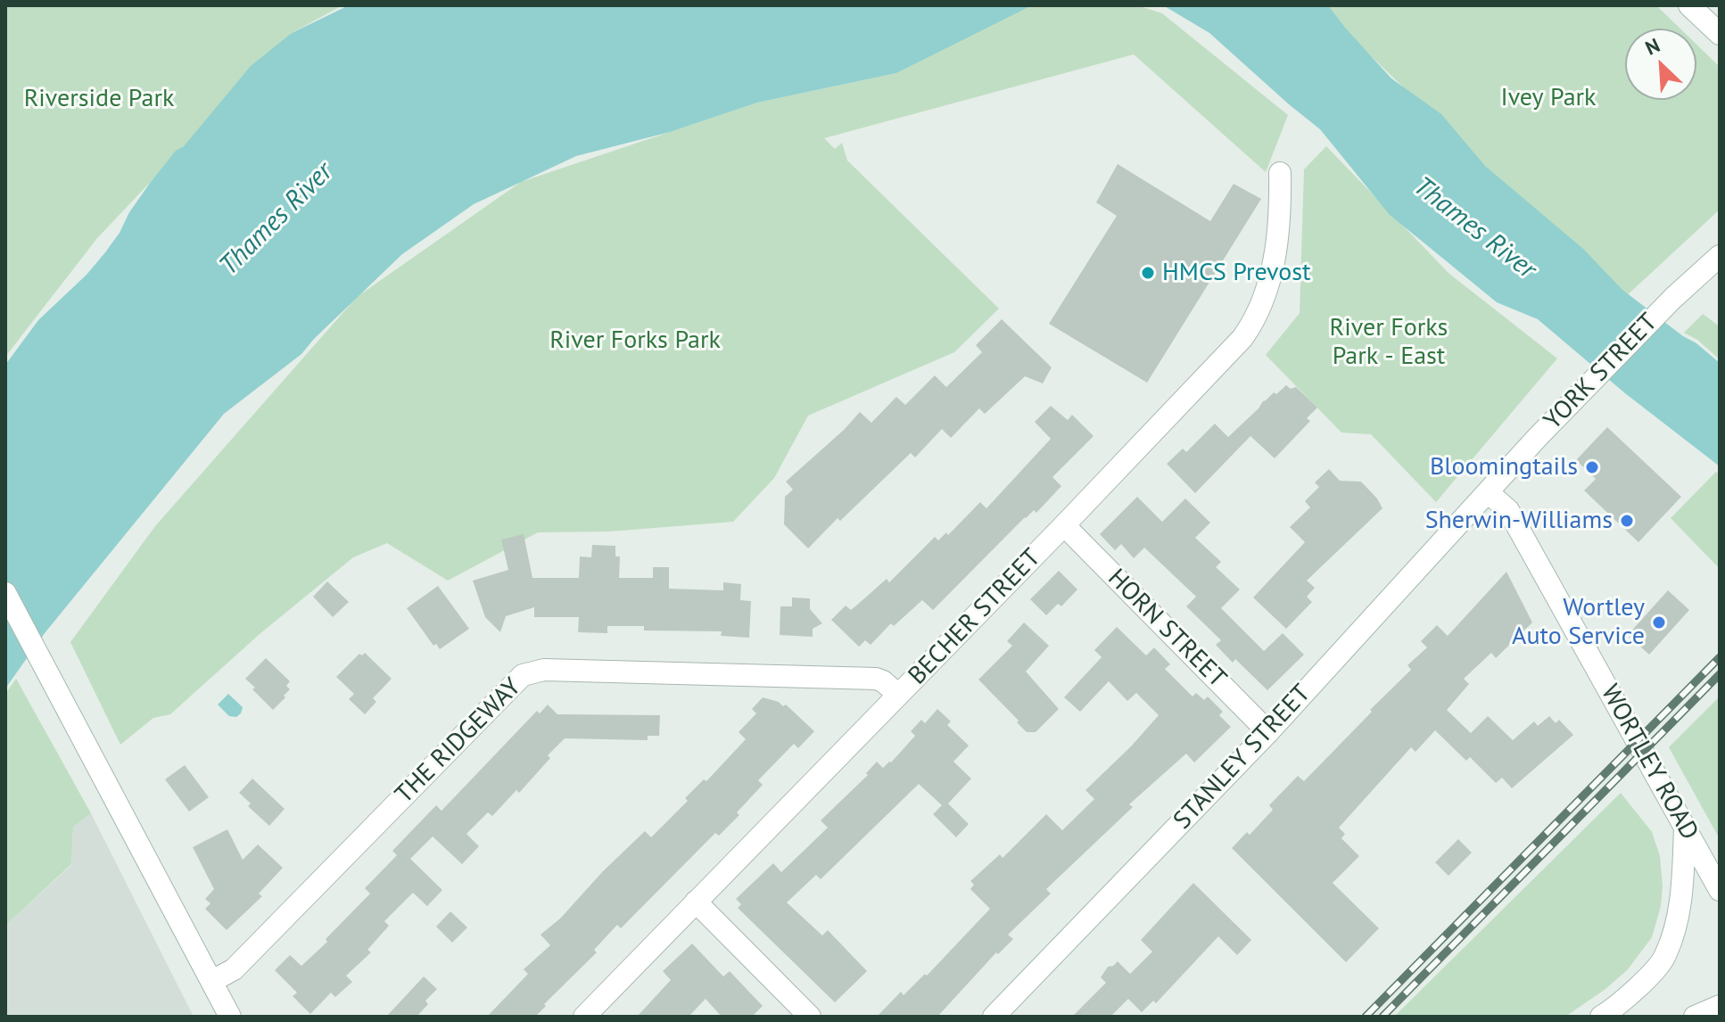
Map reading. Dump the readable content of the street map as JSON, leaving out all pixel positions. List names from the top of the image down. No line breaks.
{"streets":{"street":["YORK STREET","BECHER STREET","HORN STREET","THE RIDGEWAY","STANLEY STREET","WORTLEY ROAD"]},"crossings":[["YORK STREET","STANLEY STREET"],["YORK STREET","WORTLEY ROAD"],["BECHER STREET","HORN STREET"],["BECHER STREET","THE RIDGEWAY"],["HORN STREET","STANLEY STREET"],["STANLEY STREET","WORTLEY ROAD"]],"water":["Thames River"],"parks":["Ivey Park","Riverside Park","River Forks Park - East","River Forks Park"],"places":["HMCS Prevost","Bloomingtails","Sherwin-Williams","Wortley Auto Service"],"north":"top left"}
